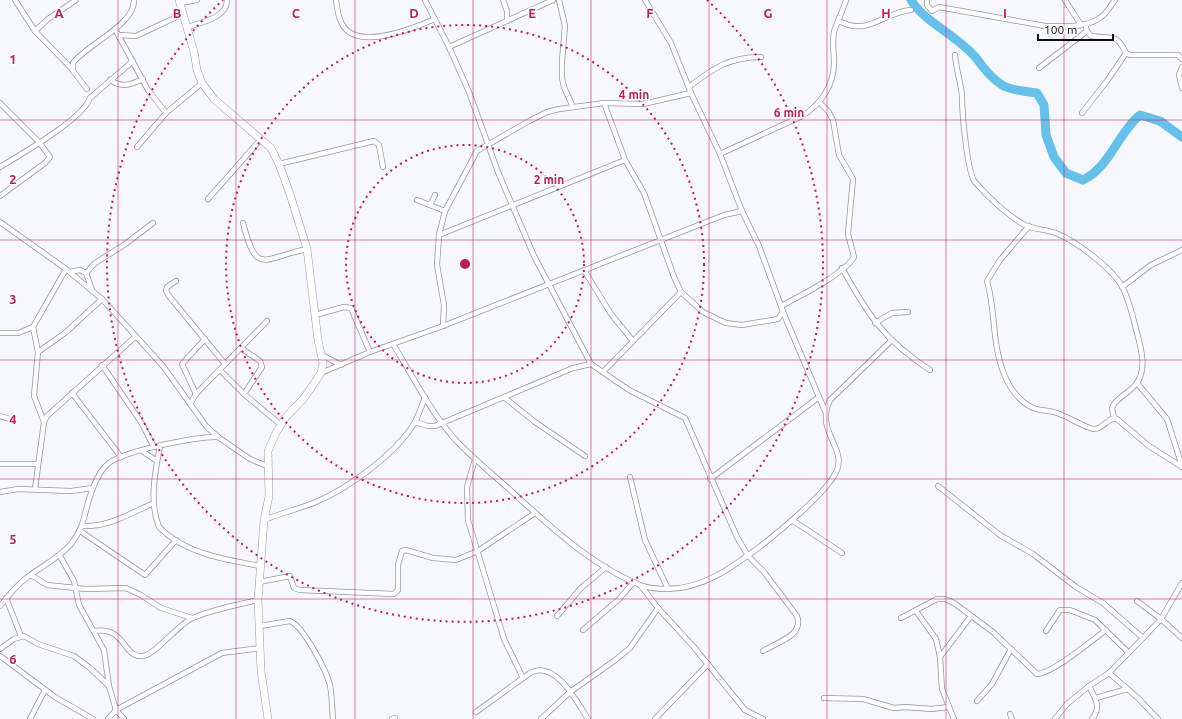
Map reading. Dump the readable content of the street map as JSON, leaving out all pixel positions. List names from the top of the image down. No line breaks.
{"scale_bar":"100 m","grid":{"columns":["A","B","C","D","E","F","G","H","I"],"rows":["1","2","3","4","5","6"]},"rings":["4 min","6 min","2 min"]}
